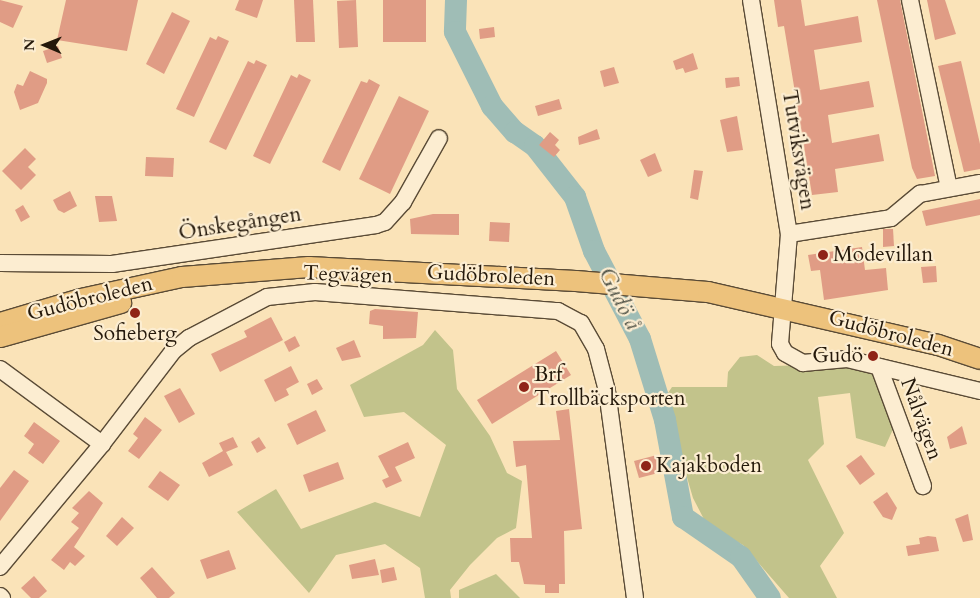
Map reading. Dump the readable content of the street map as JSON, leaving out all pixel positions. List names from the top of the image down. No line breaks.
{"streets":{"main road":["Gudöbroleden"],"street":["Tutviksvägen","Önskegången","Tegvägen","Nålvägen"]},"crossings":[["Tutviksvägen","Gudöbroleden"],["Tutviksvägen","Nålvägen"]],"water":["Gudö å"],"places":["Modevillan","Sofieberg","Gudö","Brf Trollbäcksporten","Kajakboden"],"north":"left"}
